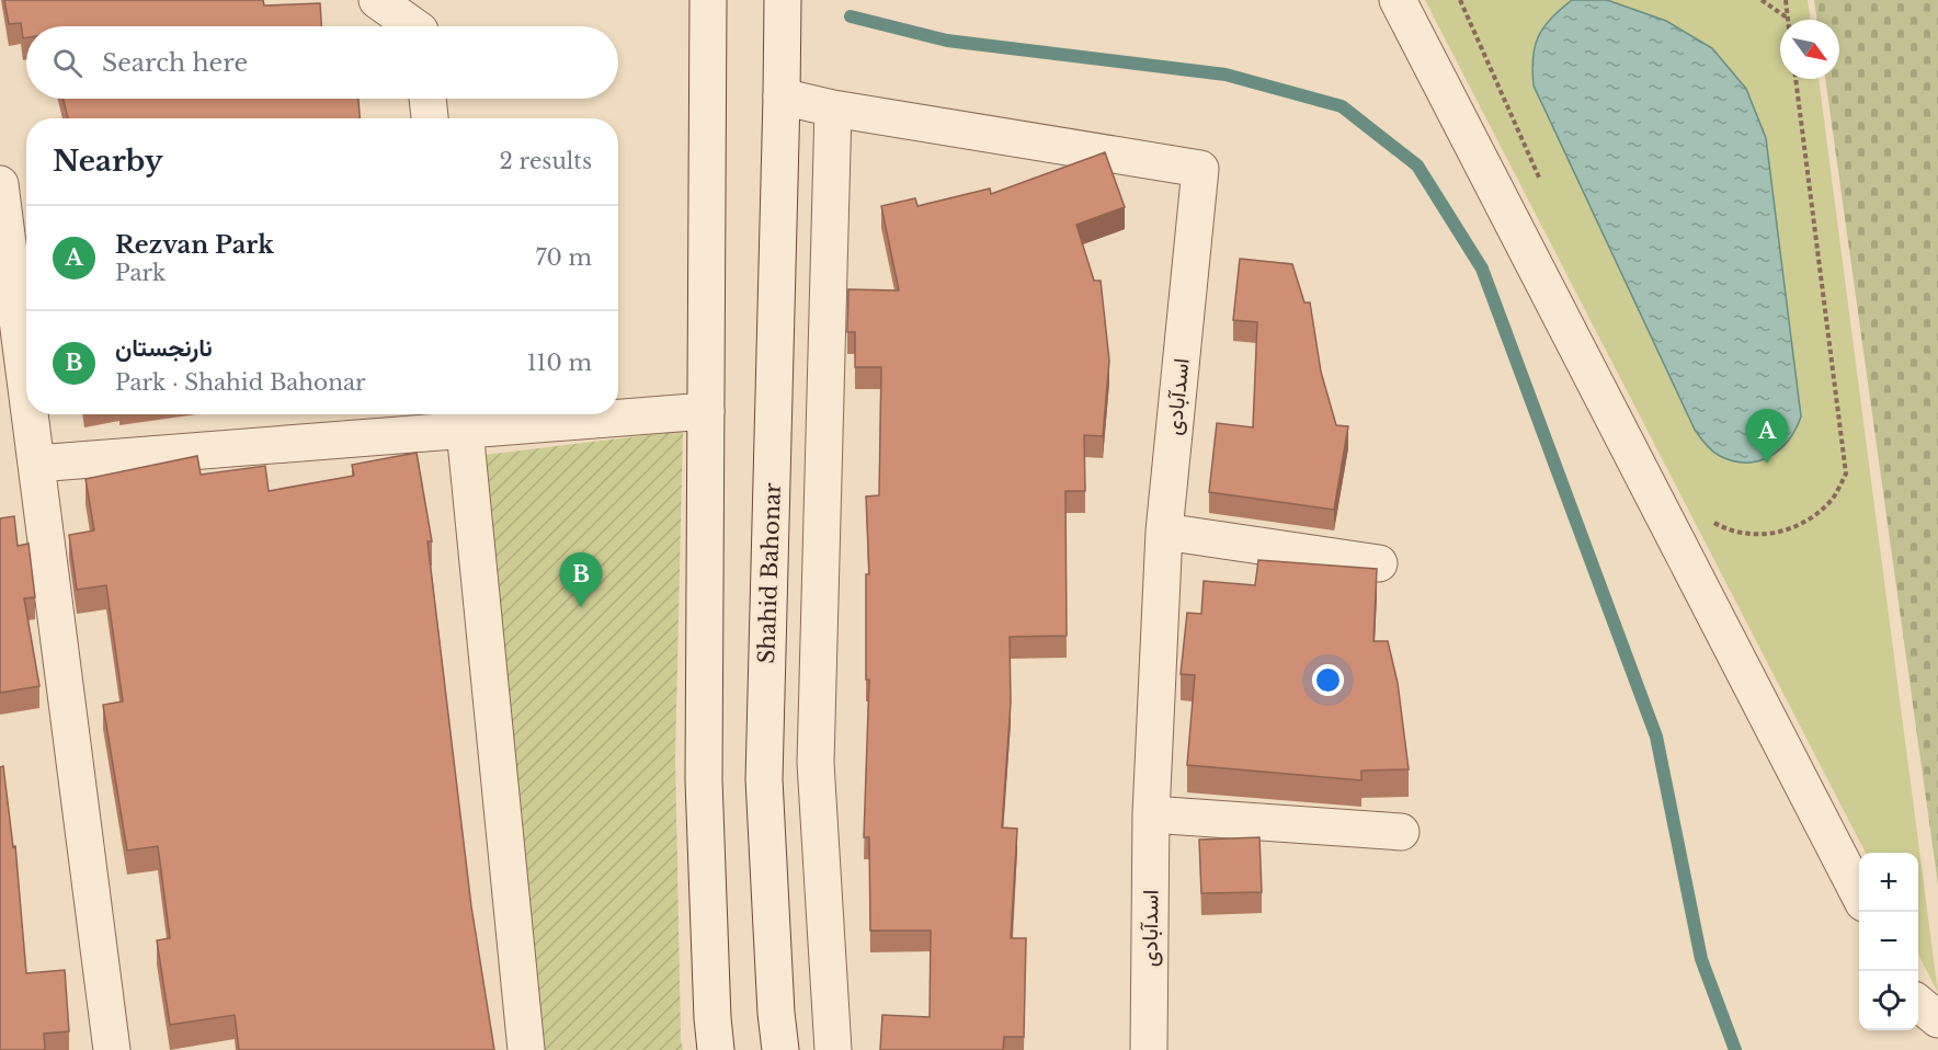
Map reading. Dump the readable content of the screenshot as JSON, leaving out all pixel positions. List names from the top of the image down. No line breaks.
{"streets":{"street":["اسدآبادی","Shahid Bahonar"]},"crossings":[["اسدآبادی","Shahid Bahonar"]],"north":"bottom right","page":{"search":"Search here","heading":["Nearby","2 results"],"list":[{"mark":"A","name":"Rezvan Park","note":"Park","value":"70 m"},{"mark":"B","name":"نارنجستان","note":"Park · Shahid Bahonar","value":"110 m"}],"pins":["A","B"],"map_buttons":["+","−"]}}
